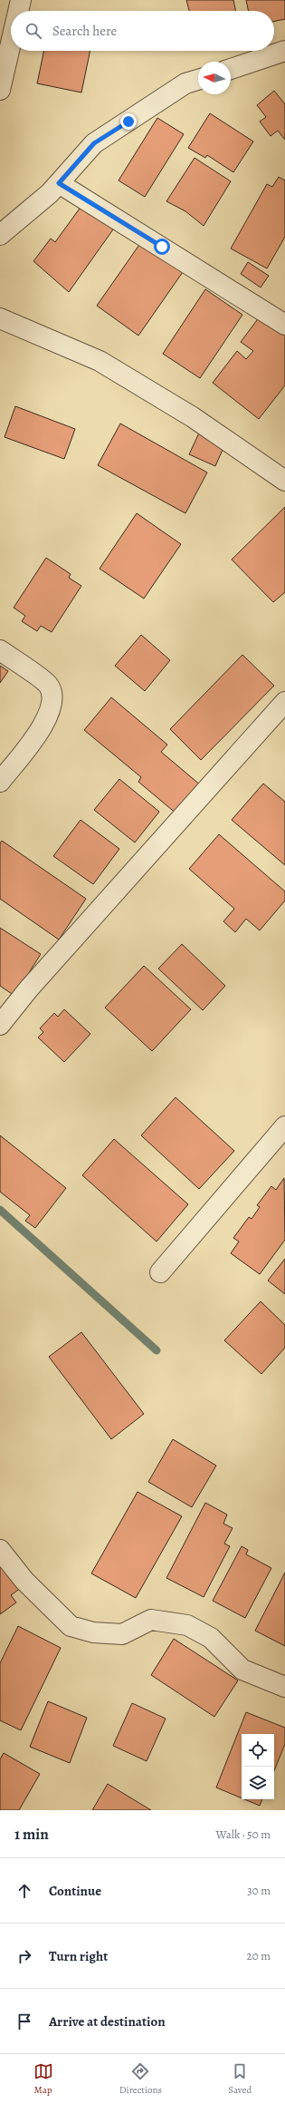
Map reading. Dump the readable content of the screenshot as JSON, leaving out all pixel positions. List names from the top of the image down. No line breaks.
{"north":"left","page":{"search":"Search here","heading":["1 min","Walk · 50 m"],"list":[["Continue","30 m"],["Turn right","20 m"],"Arrive at destination"],"nav":["Map","Directions","Saved"]}}
